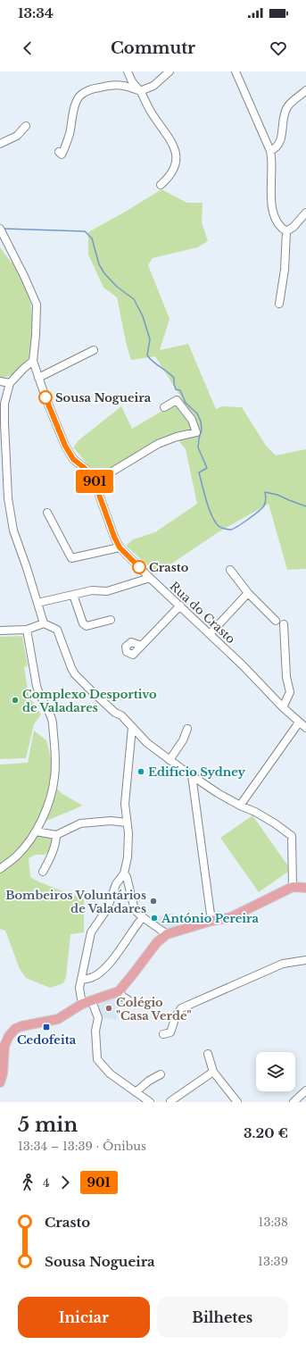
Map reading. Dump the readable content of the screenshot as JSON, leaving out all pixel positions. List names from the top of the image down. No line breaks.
{"streets":{"street":["Rua do Crasto"]},"places":{"other":["Sousa Nogueira","Crasto","Complexo Desportivo de Valadares","Edifício Sydney","Bombeiros Voluntários de Valadares","António Pereira","Colégio \"Casa Verde\""],"transit":["Cedofeita"]},"lines":["bus line 901"],"page":{"status":"13:34","header":"Commutr","on_map":"901","heading":["5 min","13:34 – 13:39 · Ônibus","3.20 €"],"legs":["4","901"],"list":[{"name":"Crasto","value":"13:38"},{"name":"Sousa Nogueira","value":"13:39"}],"buttons":["Iniciar","Bilhetes"]}}
